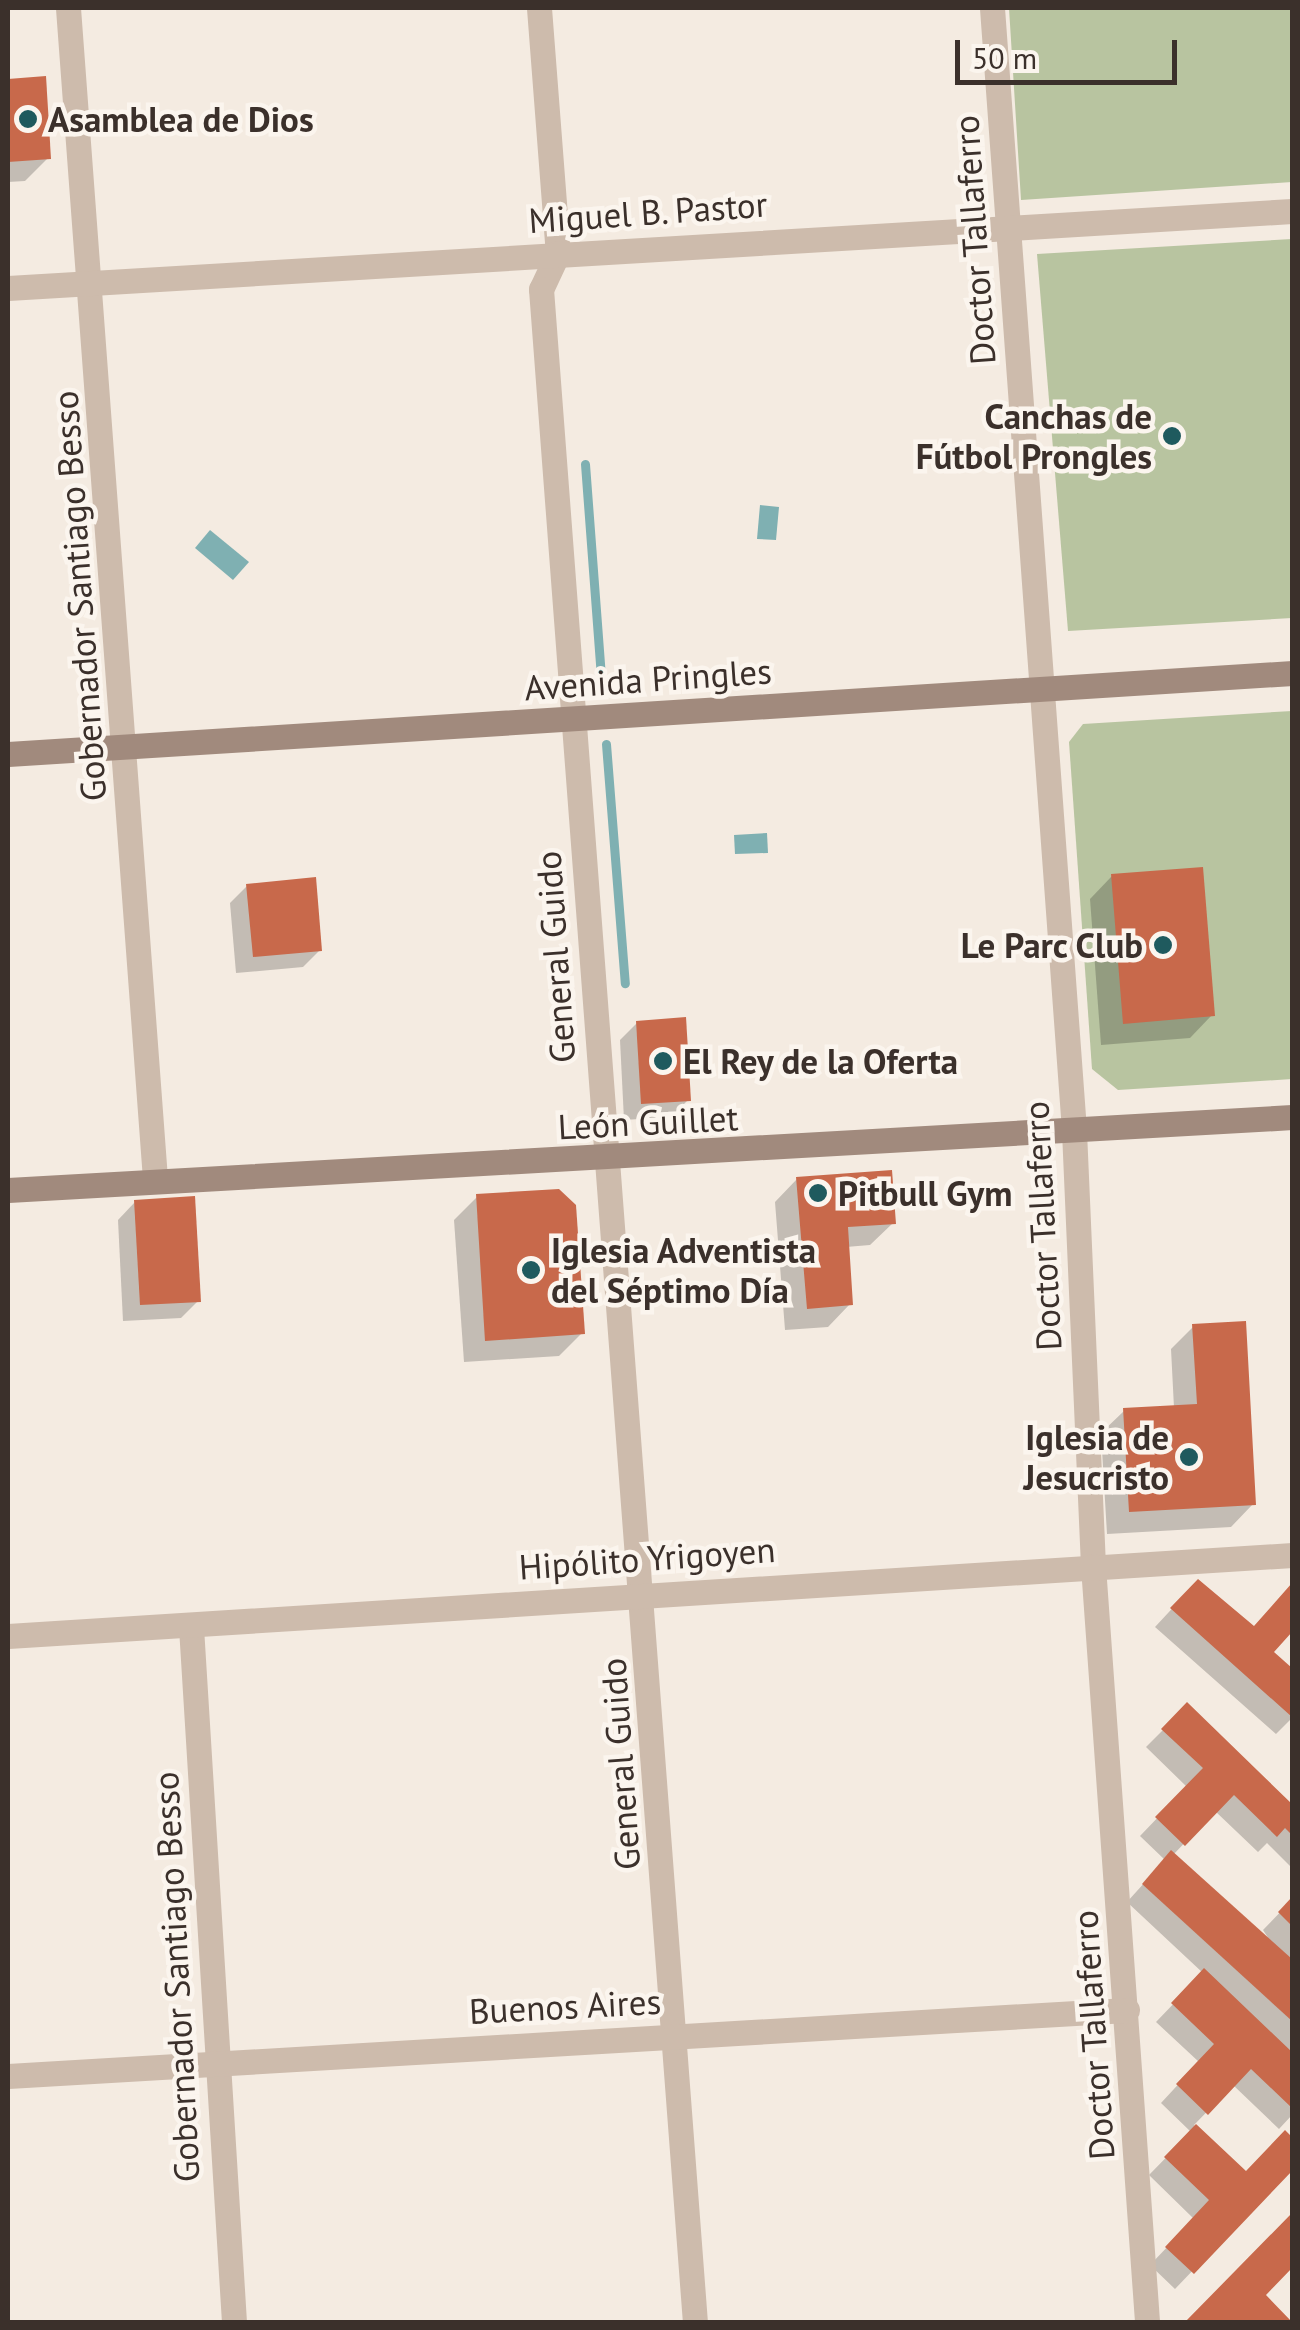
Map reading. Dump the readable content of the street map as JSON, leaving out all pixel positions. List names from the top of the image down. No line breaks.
{"streets":{"main road":["Avenida Pringles","León Guillet"],"street":["Miguel B. Pastor","Doctor Tallaferro","Gobernador Santiago Besso","General Guido","Hipólito Yrigoyen","Buenos Aires"]},"crossings":[["Miguel B. Pastor","Doctor Tallaferro"],["Miguel B. Pastor","Gobernador Santiago Besso"],["Miguel B. Pastor","General Guido"],["Doctor Tallaferro","Avenida Pringles"],["Doctor Tallaferro","León Guillet"],["Doctor Tallaferro","Hipólito Yrigoyen"],["Doctor Tallaferro","Buenos Aires"],["Gobernador Santiago Besso","Avenida Pringles"],["Gobernador Santiago Besso","León Guillet"],["Gobernador Santiago Besso","Hipólito Yrigoyen"],["Gobernador Santiago Besso","Buenos Aires"],["Avenida Pringles","General Guido"],["General Guido","León Guillet"],["General Guido","Hipólito Yrigoyen"],["General Guido","Buenos Aires"]],"places":["Asamblea de Dios","Canchas de Fútbol Prongles","Le Parc Club","El Rey de la Oferta","Pitbull Gym","Iglesia Adventista del Séptimo Día","Iglesia de Jesucristo"],"scale_bar":"50 m"}
